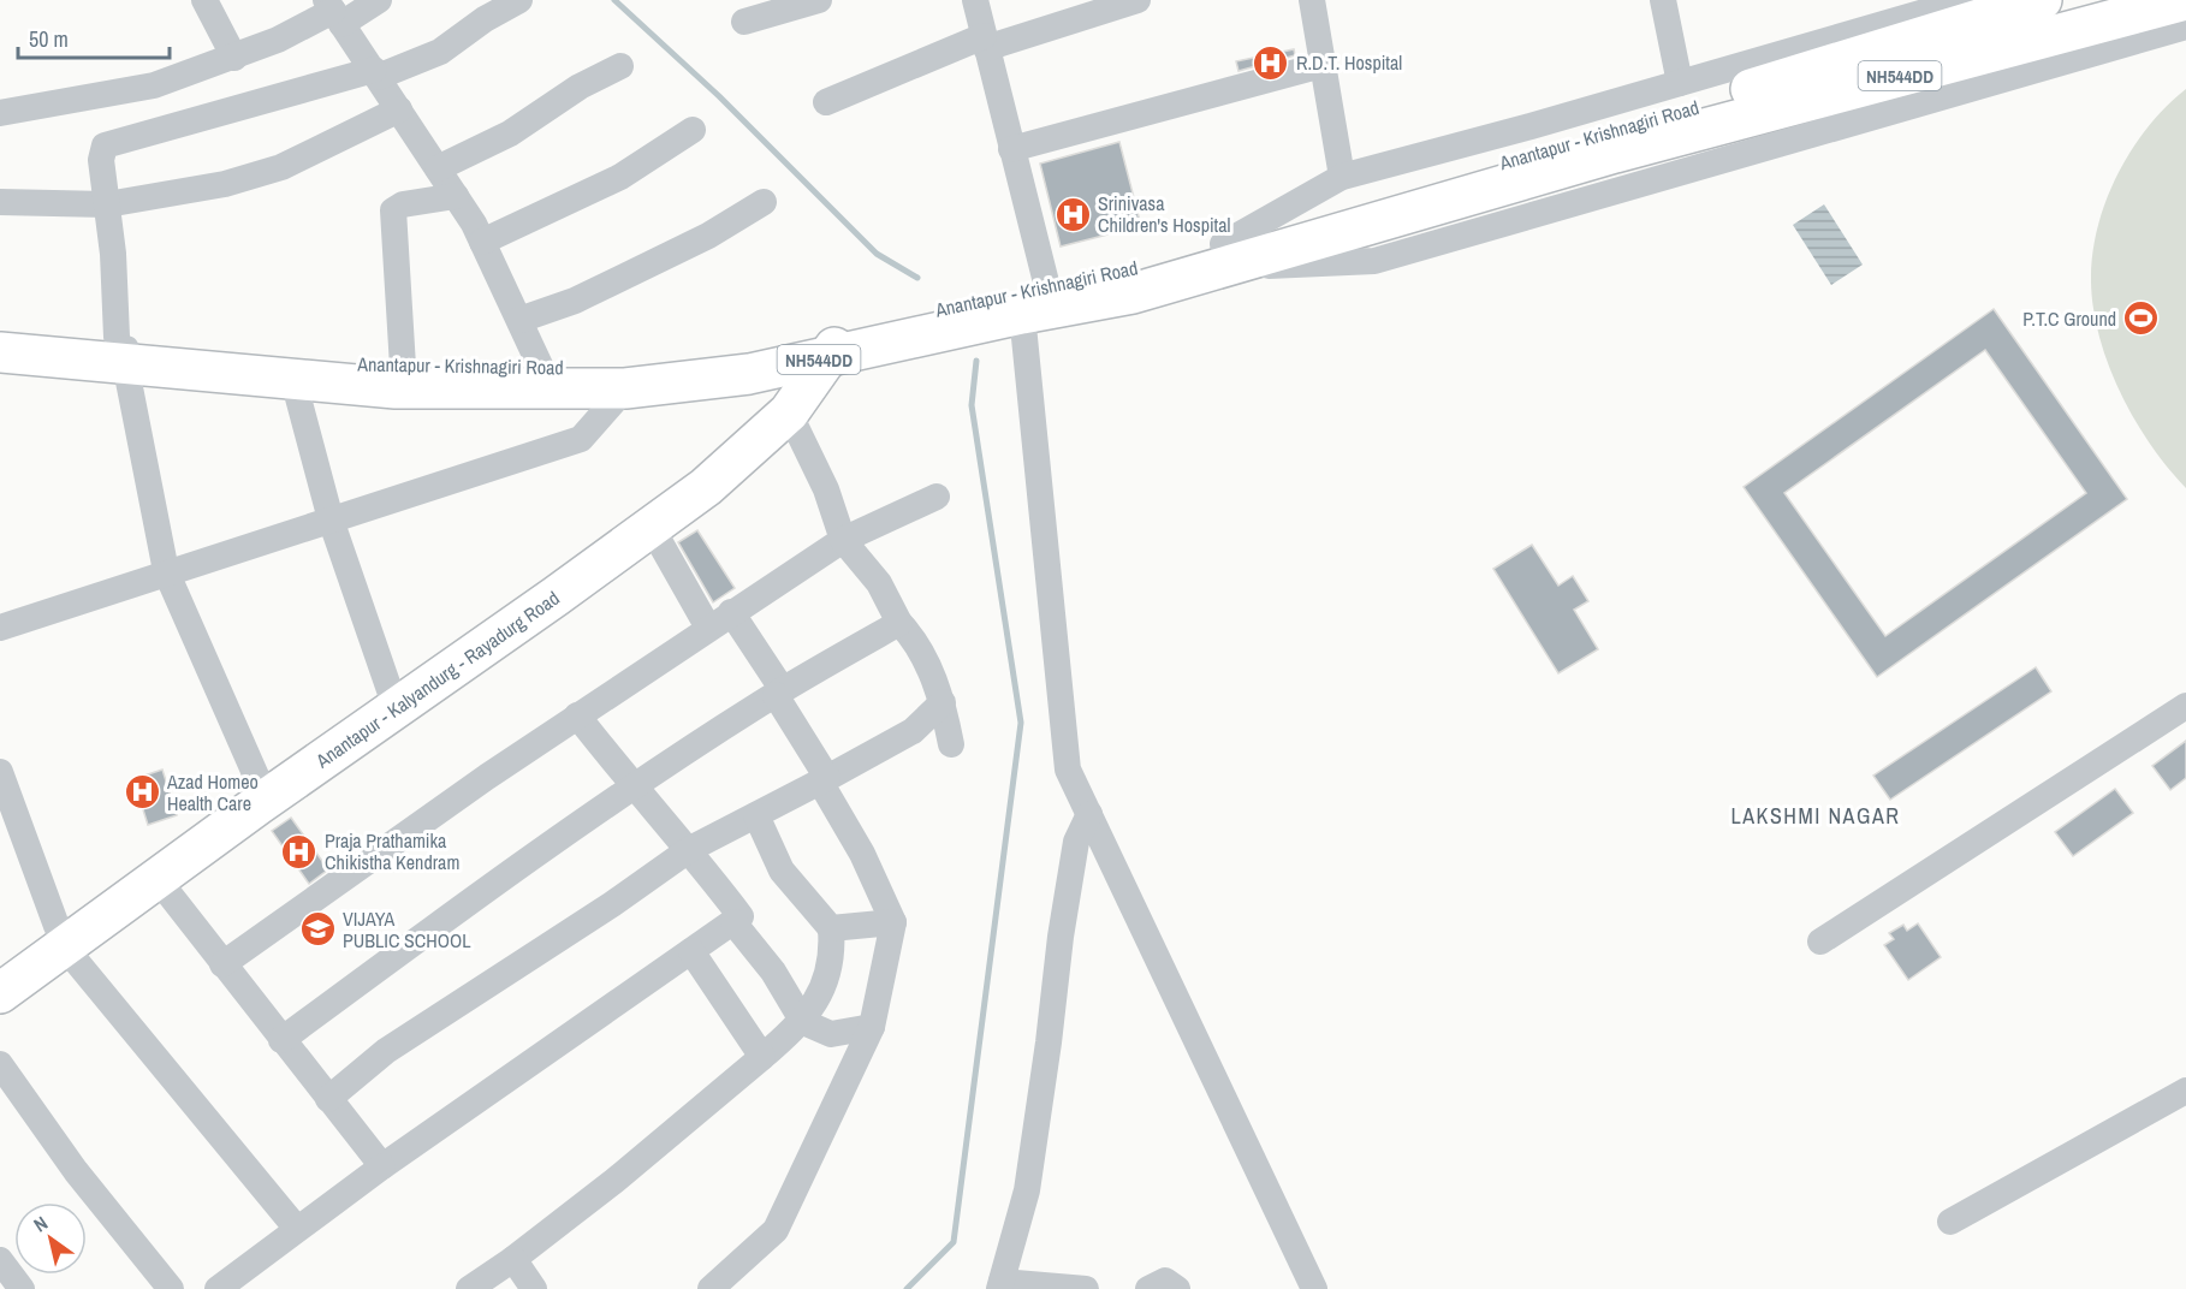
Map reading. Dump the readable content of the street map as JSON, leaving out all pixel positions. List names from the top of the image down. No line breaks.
{"streets":{"highway":["NH544DD","Anantapur - Krishnagiri Road","Anantapur - Kalyandurg - Rayadurg Road"]},"crossings":[["NH544DD","Anantapur - Krishnagiri Road"],["Anantapur - Krishnagiri Road","Anantapur - Kalyandurg - Rayadurg Road"]],"districts":["LAKSHMI NAGAR"],"places":{"hospital":["R.D.T. Hospital","Srinivasa Children's Hospital","Azad Homeo Health Care","Praja Prathamika Chikistha Kendram"],"sports":["P.T.C Ground"],"school or university":["VIJAYA PUBLIC SCHOOL"]},"scale_bar":"50 m","north":"top left"}
